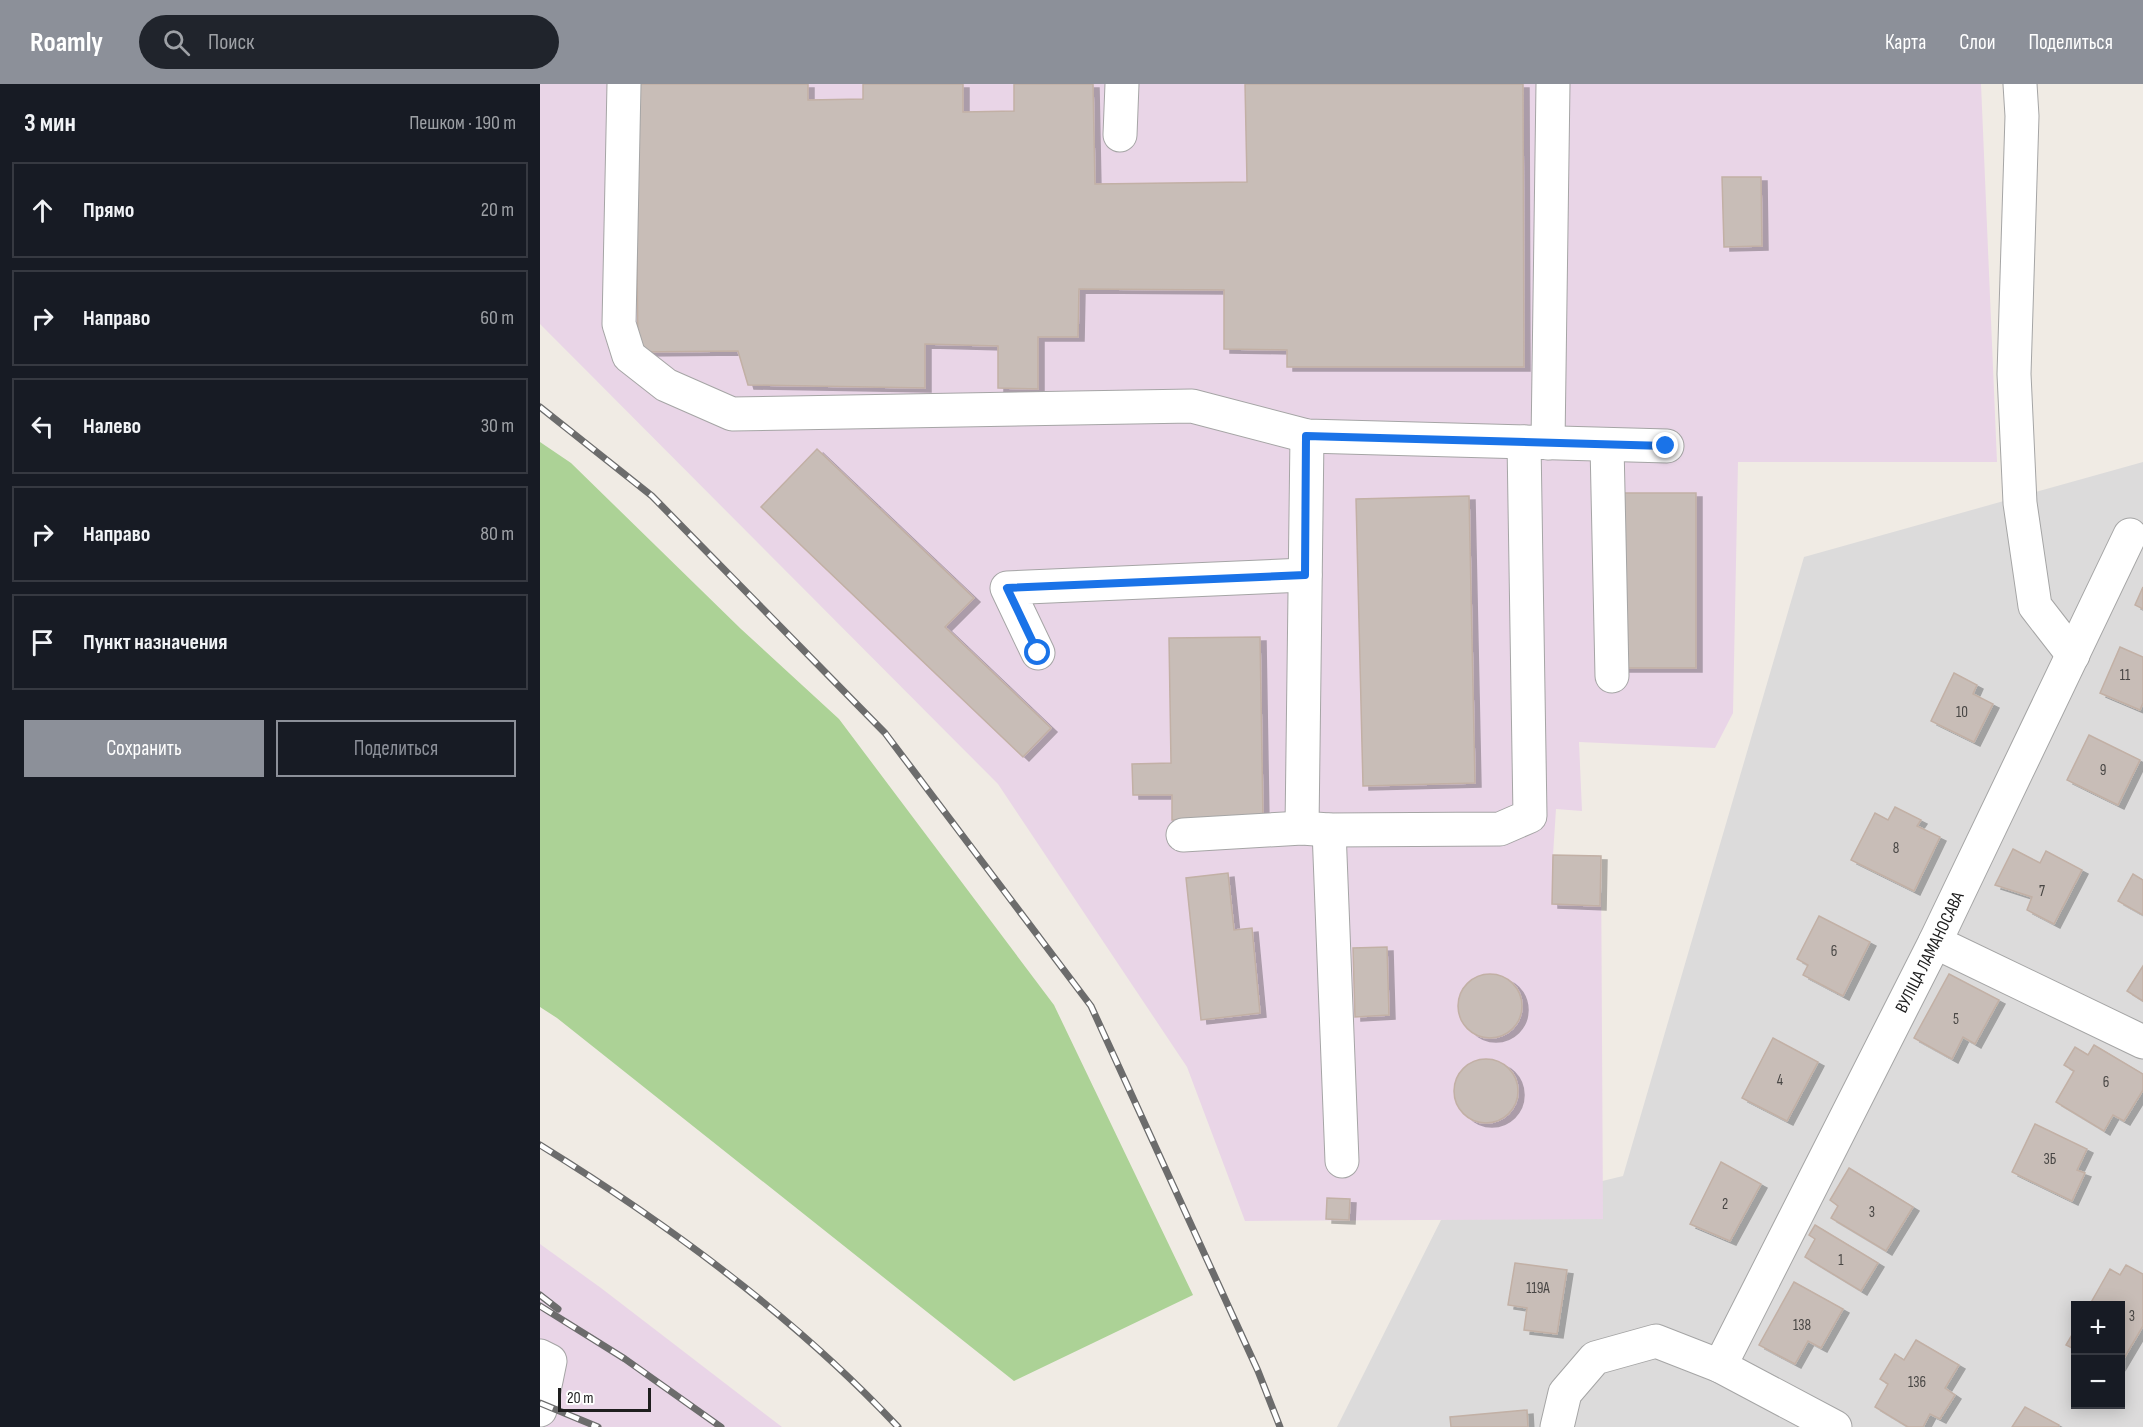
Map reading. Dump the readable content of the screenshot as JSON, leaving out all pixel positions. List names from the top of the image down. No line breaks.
{"streets":{"street":["ВУЛІЦА ЛАМАНОСАВА"]},"house_numbers":["11","10","9","8","7","6","5","4","6","3Б","2","3","1","119А","3","138","136"],"scale_bar":"20 m","page":{"header":"Roamly","search":"Поиск","nav":["Карта","Слои","Поделиться"],"heading":["3 мин","Пешком · 190 m"],"list":[["Прямо","20 m"],["Направо","60 m"],["Налево","30 m"],["Направо","80 m"],"Пункт назначения"],"buttons":["Сохранить","Поделиться"],"map_buttons":["+","−"],"scale":"20 m"}}
